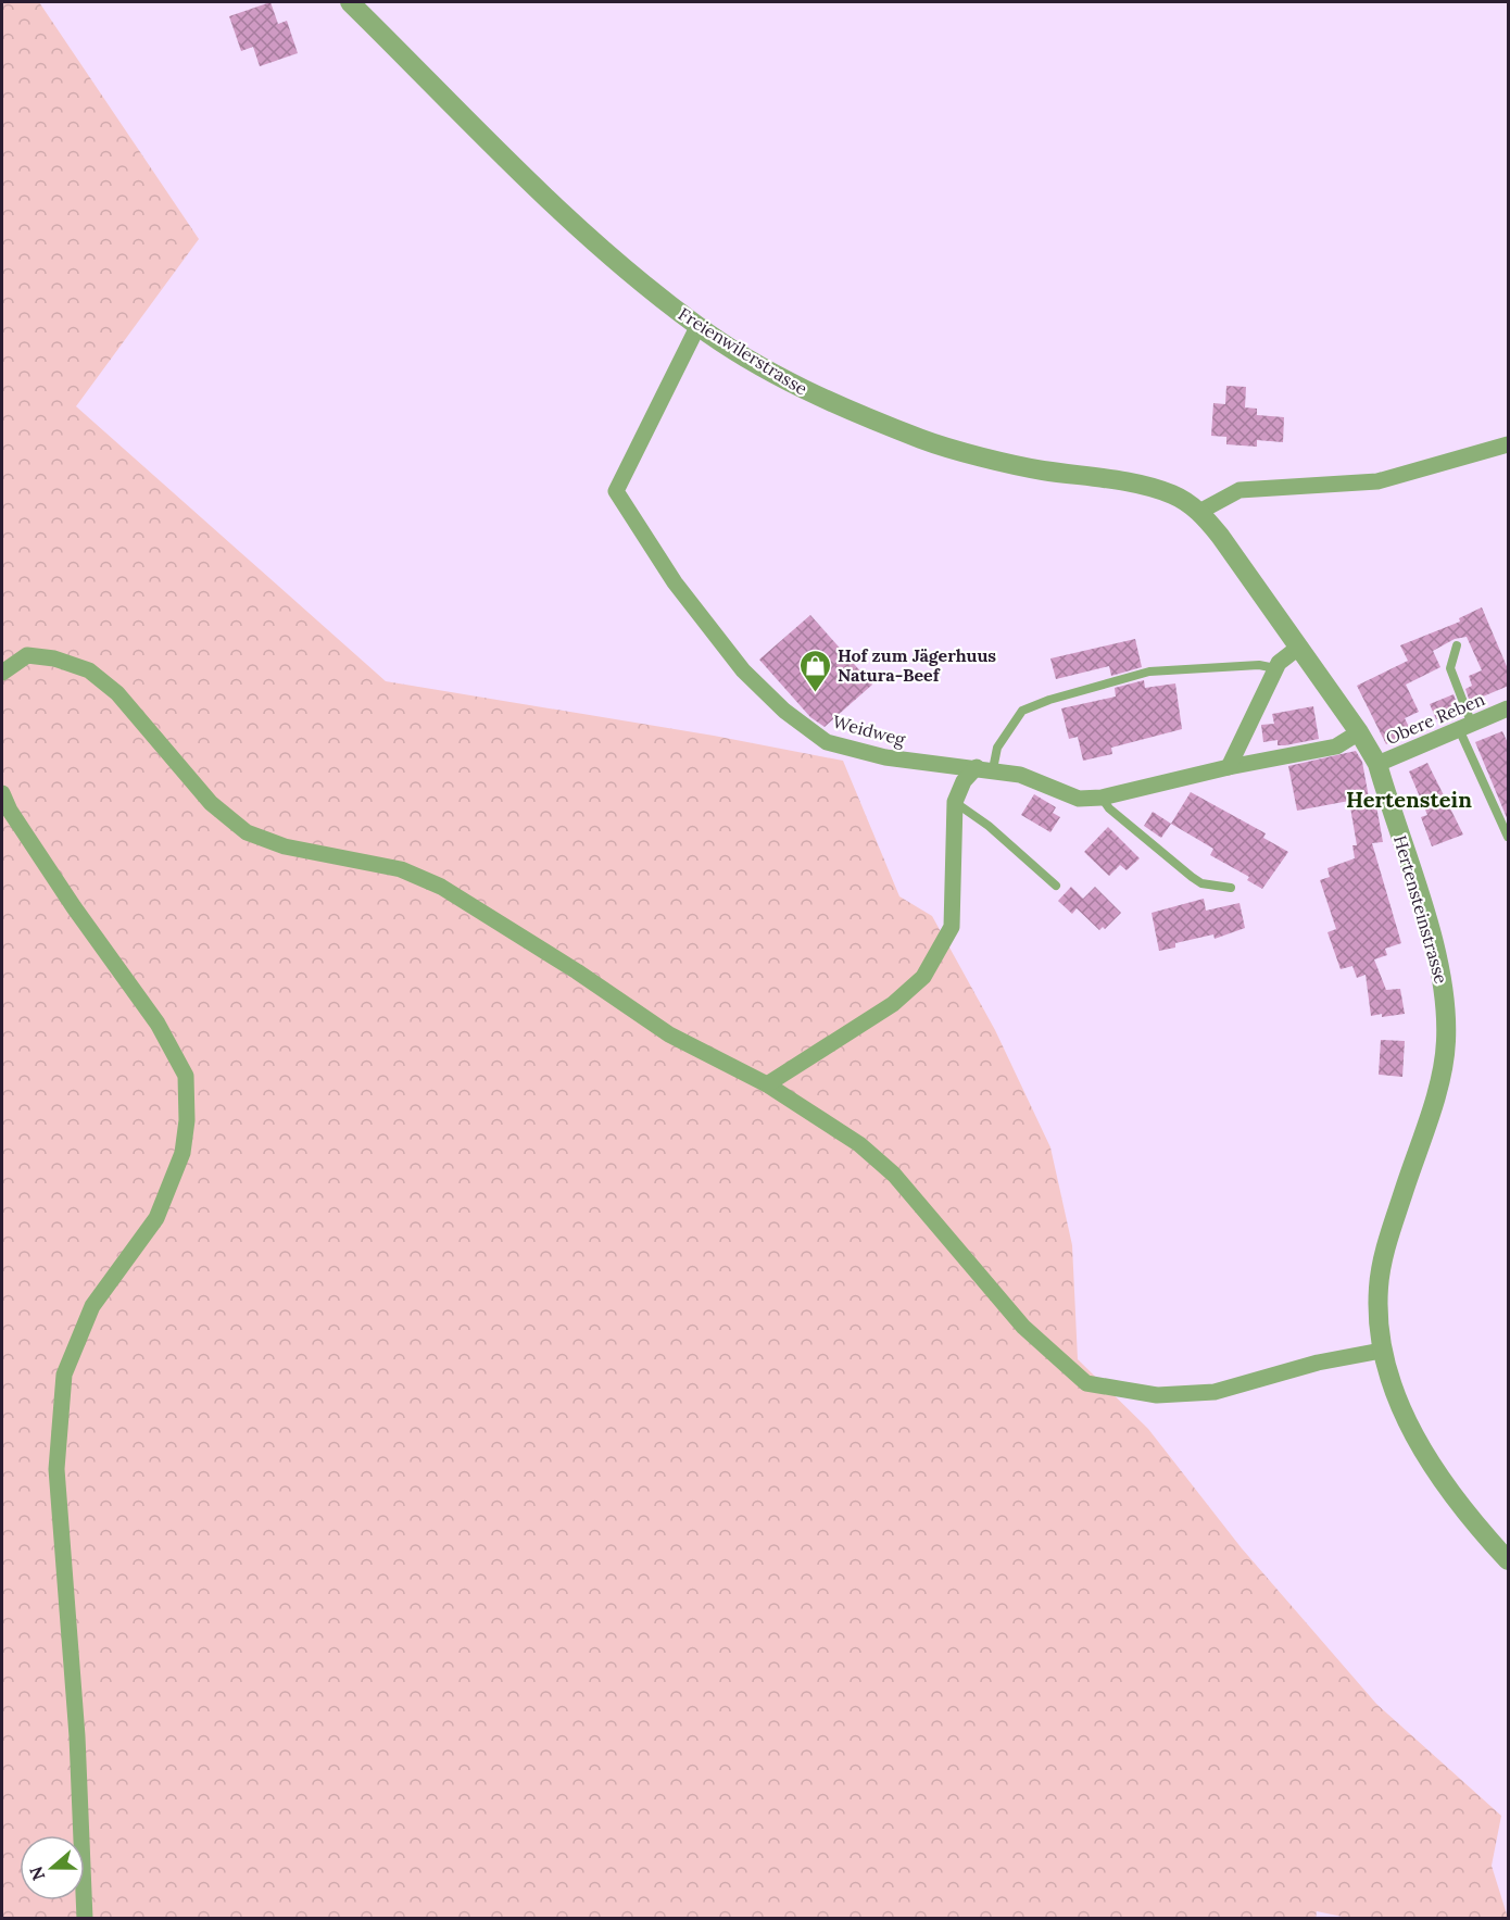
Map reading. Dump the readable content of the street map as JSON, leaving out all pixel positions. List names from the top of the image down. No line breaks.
{"streets":{"street":["Freienwilerstrasse","Obere Reben","Weidweg","Hertensteinstrasse"]},"crossings":[["Freienwilerstrasse","Weidweg"],["Freienwilerstrasse","Hertensteinstrasse"],["Obere Reben","Hertensteinstrasse"],["Weidweg","Hertensteinstrasse"]],"districts":["Hertenstein"],"places":{"shop":["Hof zum Jägerhuus Natura-Beef"]},"north":"left"}
